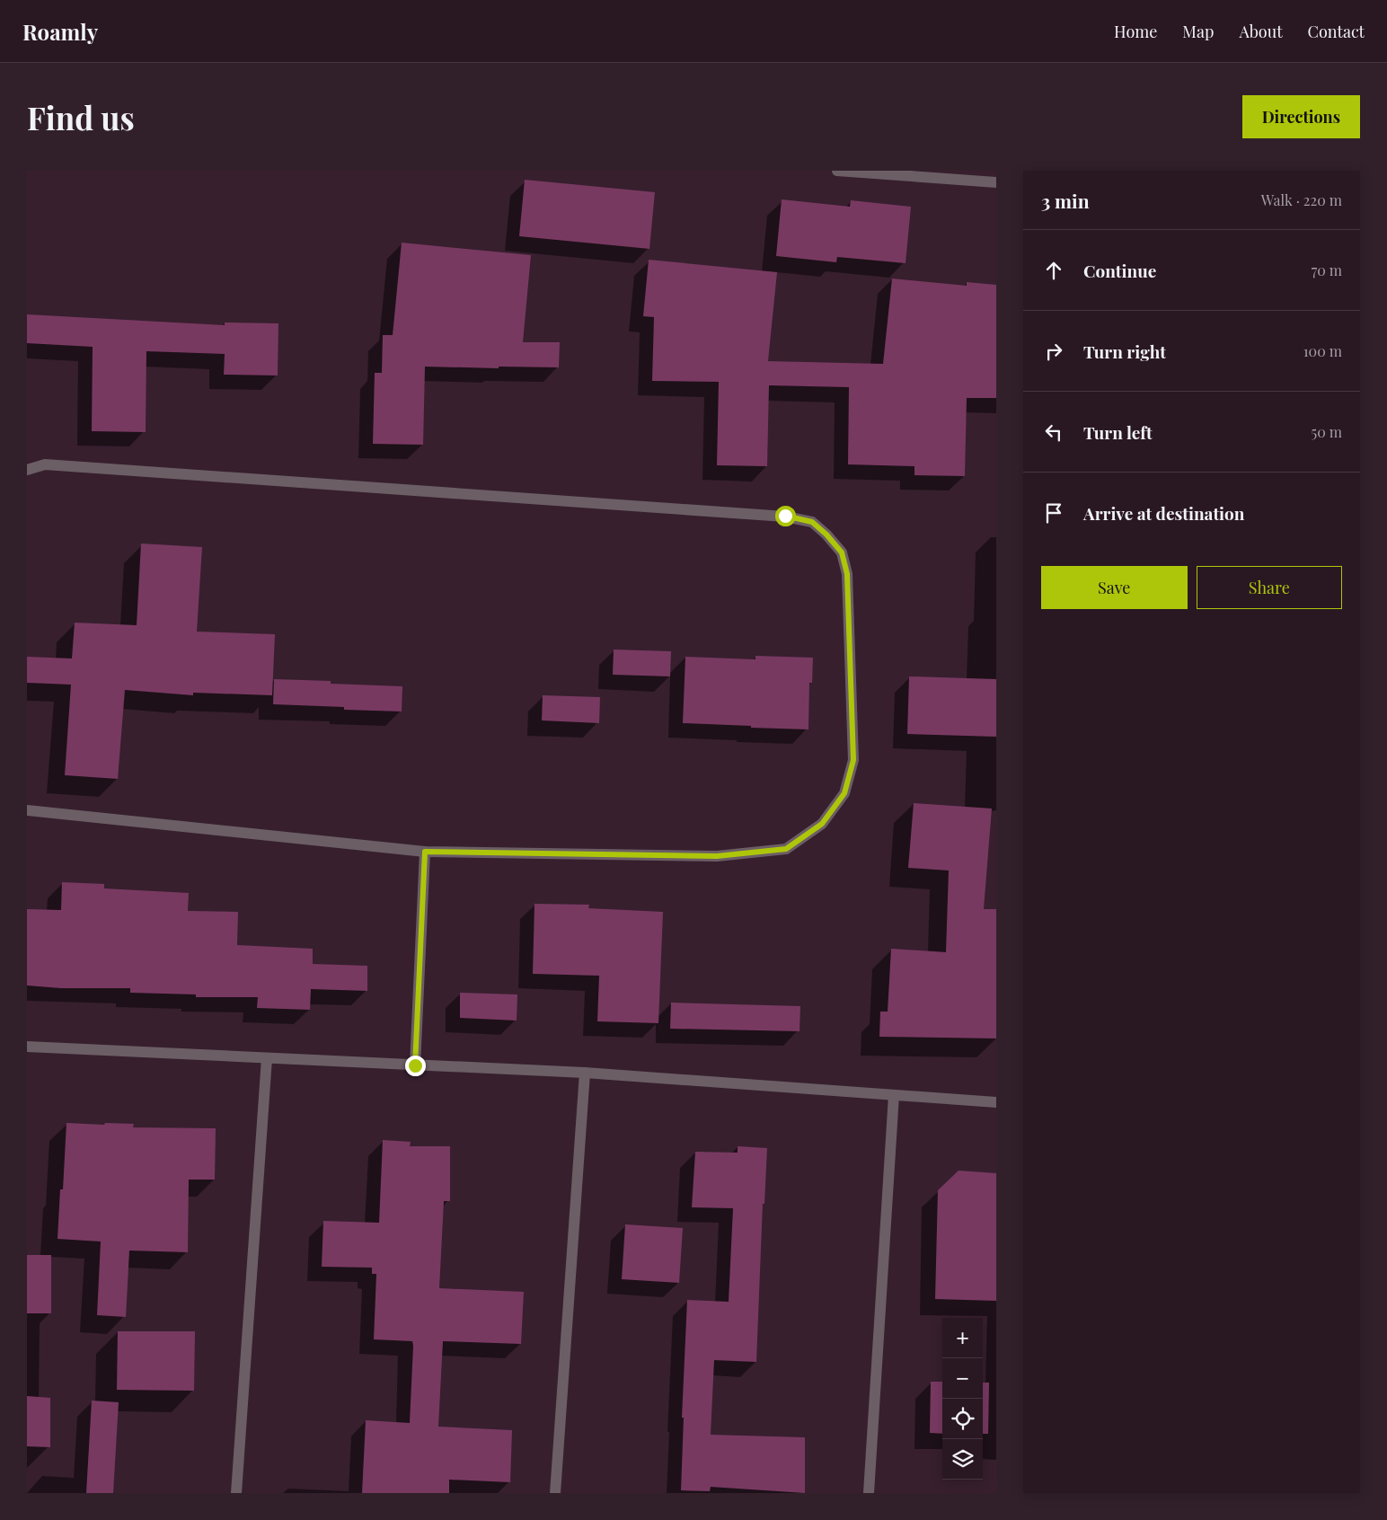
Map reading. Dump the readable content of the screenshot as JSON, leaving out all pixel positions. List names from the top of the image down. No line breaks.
{"page":{"header":"Roamly","nav":["Home","Map","About","Contact"],"buttons":["Directions",["Save","Share"]],"title":"Find us","heading":["3 min","Walk · 220 m"],"list":[["Continue","70 m"],["Turn right","100 m"],["Turn left","50 m"],"Arrive at destination"],"map_buttons":["+","−"]}}
